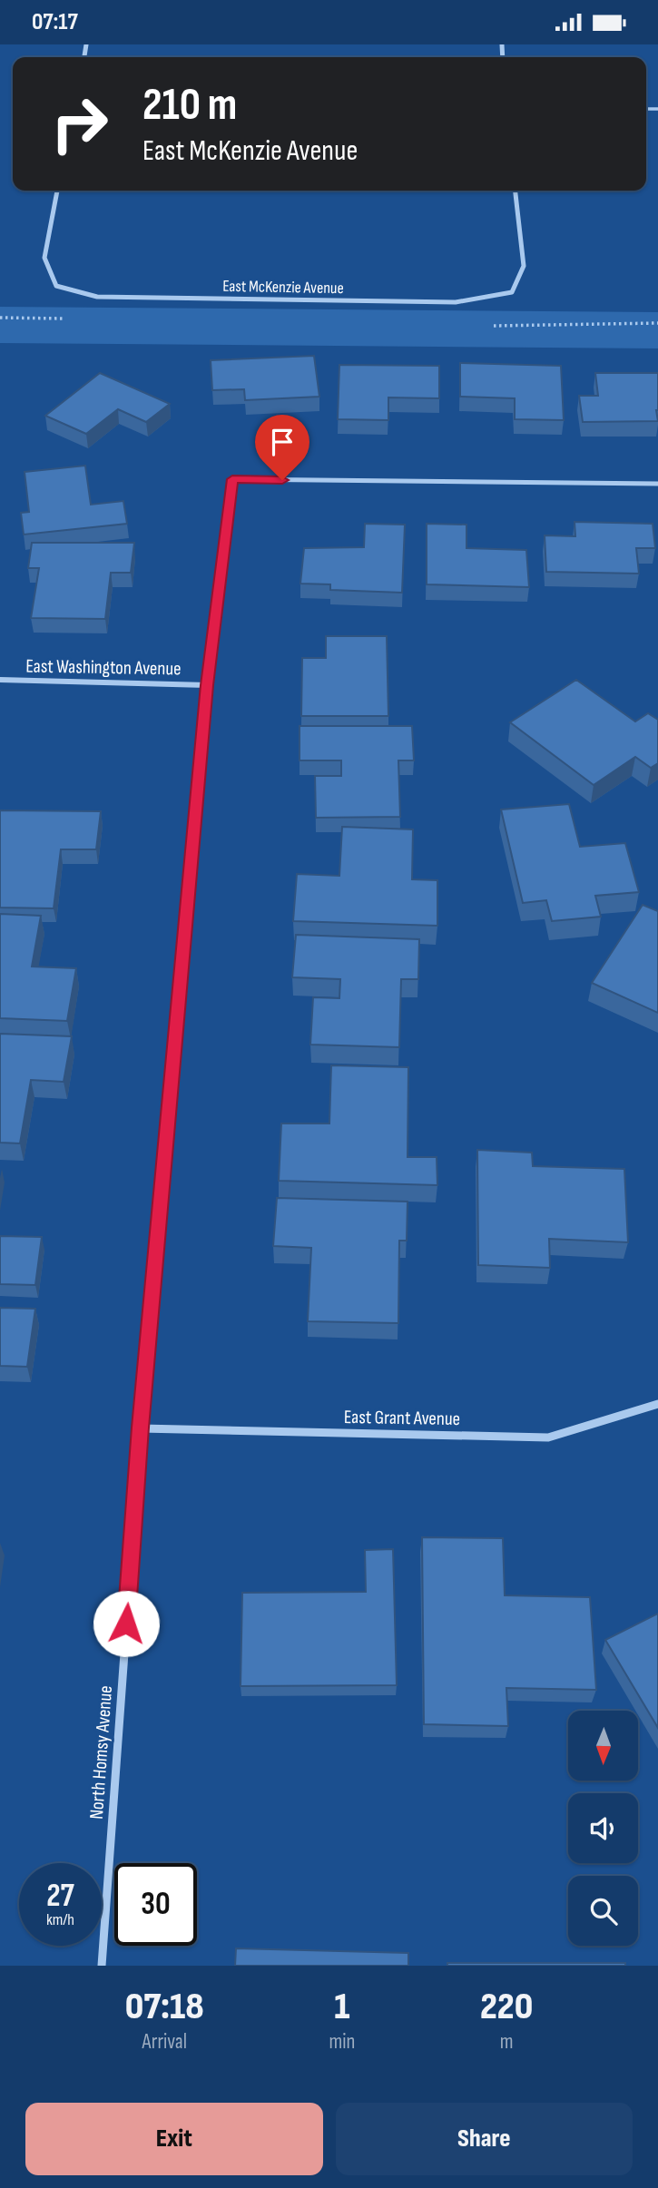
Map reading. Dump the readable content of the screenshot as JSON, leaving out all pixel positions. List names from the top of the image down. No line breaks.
{"streets":{"street":["East McKenzie Avenue","East Washington Avenue","East Grant Avenue","North Homsy Avenue"]},"crossings":[["East Washington Avenue","North Homsy Avenue"],["East Grant Avenue","North Homsy Avenue"]],"north":"bottom","page":{"status":"07:17","turn":["210 m","East McKenzie Avenue"],"speed":"27 km/h","limit":"30","eta":["07:18","Arrival","1","min","220","m"],"buttons":["Exit","Share"]}}
